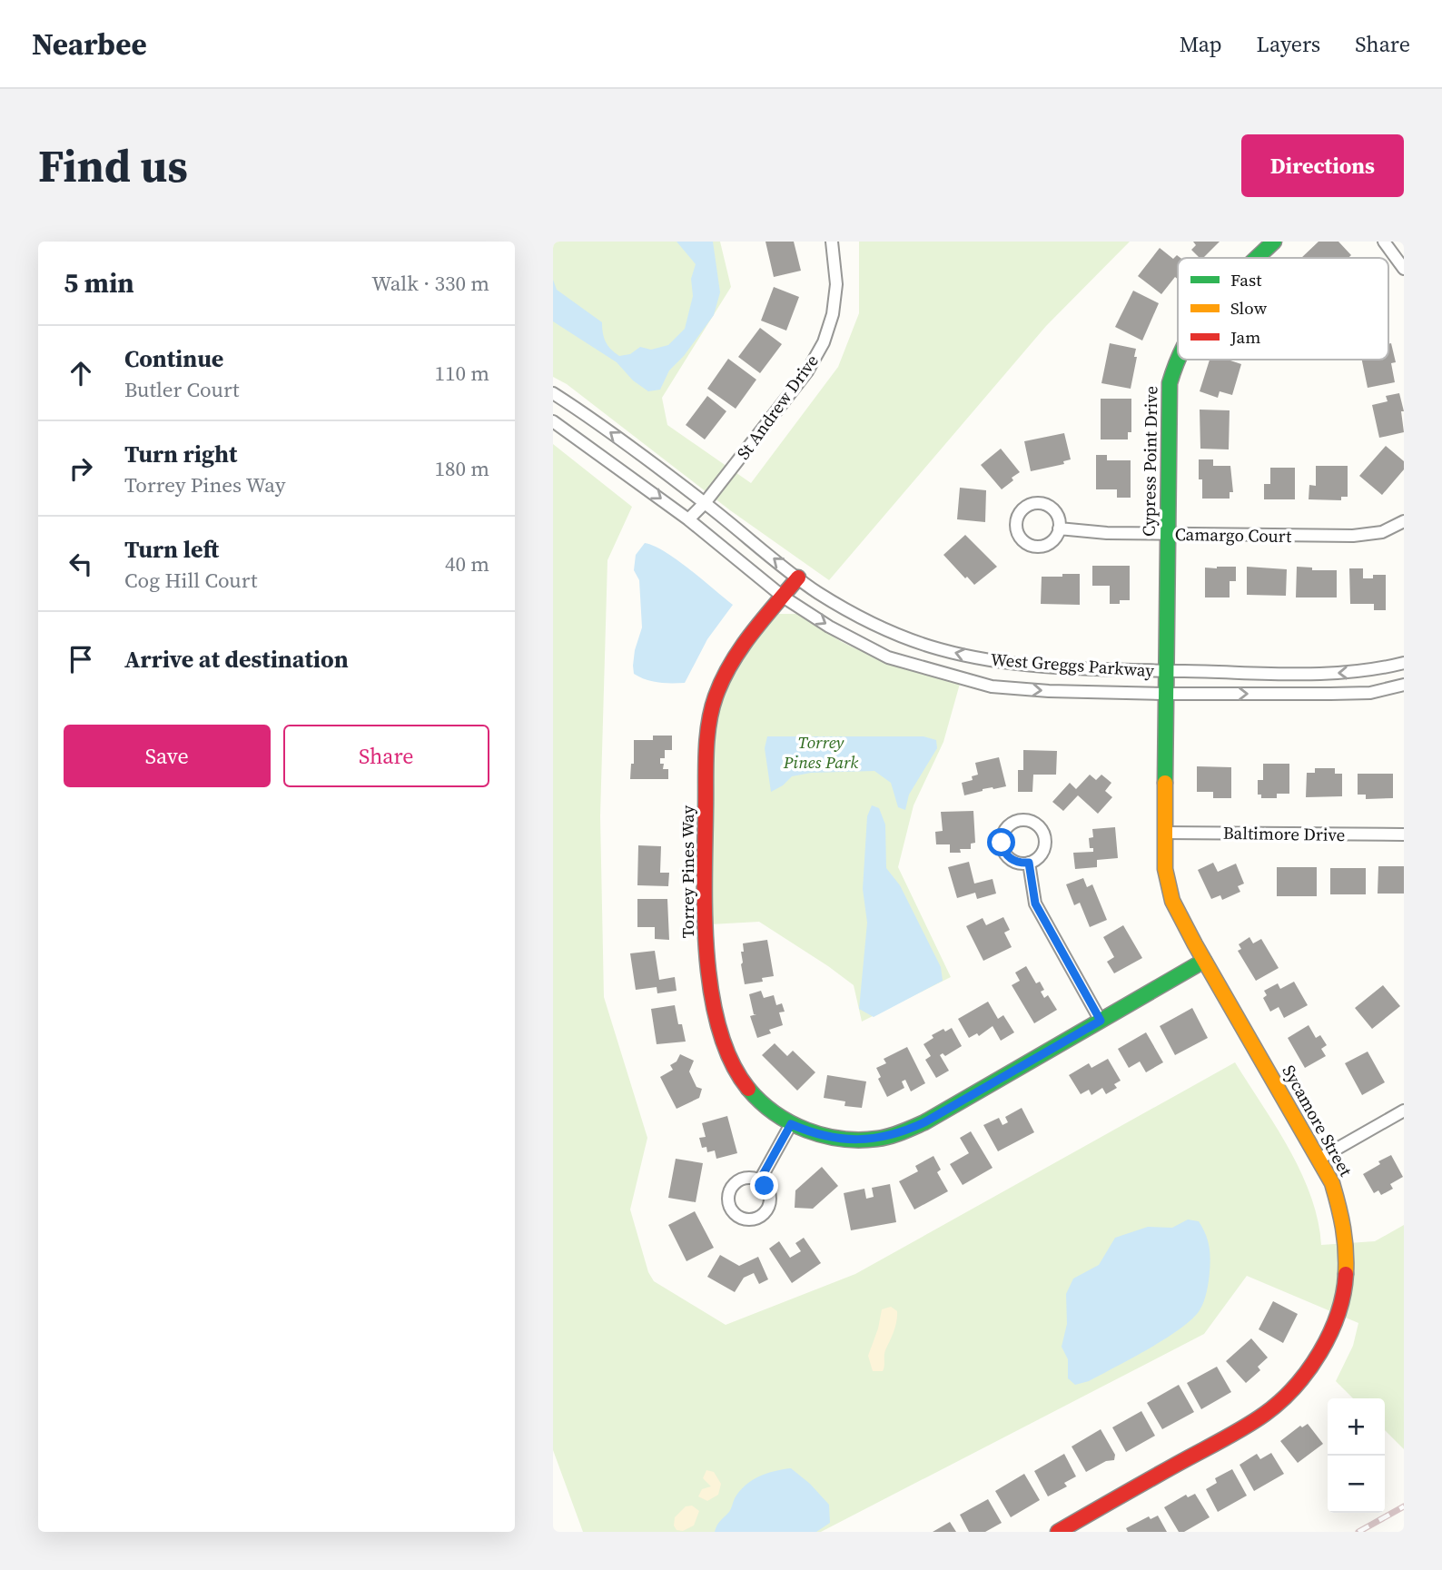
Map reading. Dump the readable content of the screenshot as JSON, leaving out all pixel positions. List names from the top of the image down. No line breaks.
{"streets":{"street":["St Andrew Drive","Cypress Point Drive","Camargo Court","West Greggs Parkway","Baltimore Drive","Torrey Pines Way","Sycamore Street"]},"crossings":[["St Andrew Drive","West Greggs Parkway"],["Cypress Point Drive","Camargo Court"],["Cypress Point Drive","West Greggs Parkway"],["Cypress Point Drive","Sycamore Street"],["West Greggs Parkway","Torrey Pines Way"],["West Greggs Parkway","Sycamore Street"],["Baltimore Drive","Sycamore Street"],["Torrey Pines Way","Sycamore Street"]],"parks":["Torrey Pines Park"],"legend":["Fast","Slow","Jam"],"page":{"header":"Nearbee","nav":["Map","Layers","Share"],"buttons":["Directions",["Save","Share"]],"title":"Find us","heading":["5 min","Walk · 330 m"],"list":[["Continue","Butler Court","110 m"],["Turn right","Torrey Pines Way","180 m"],["Turn left","Cog Hill Court","40 m"],"Arrive at destination"],"map_buttons":["+","−"]}}
